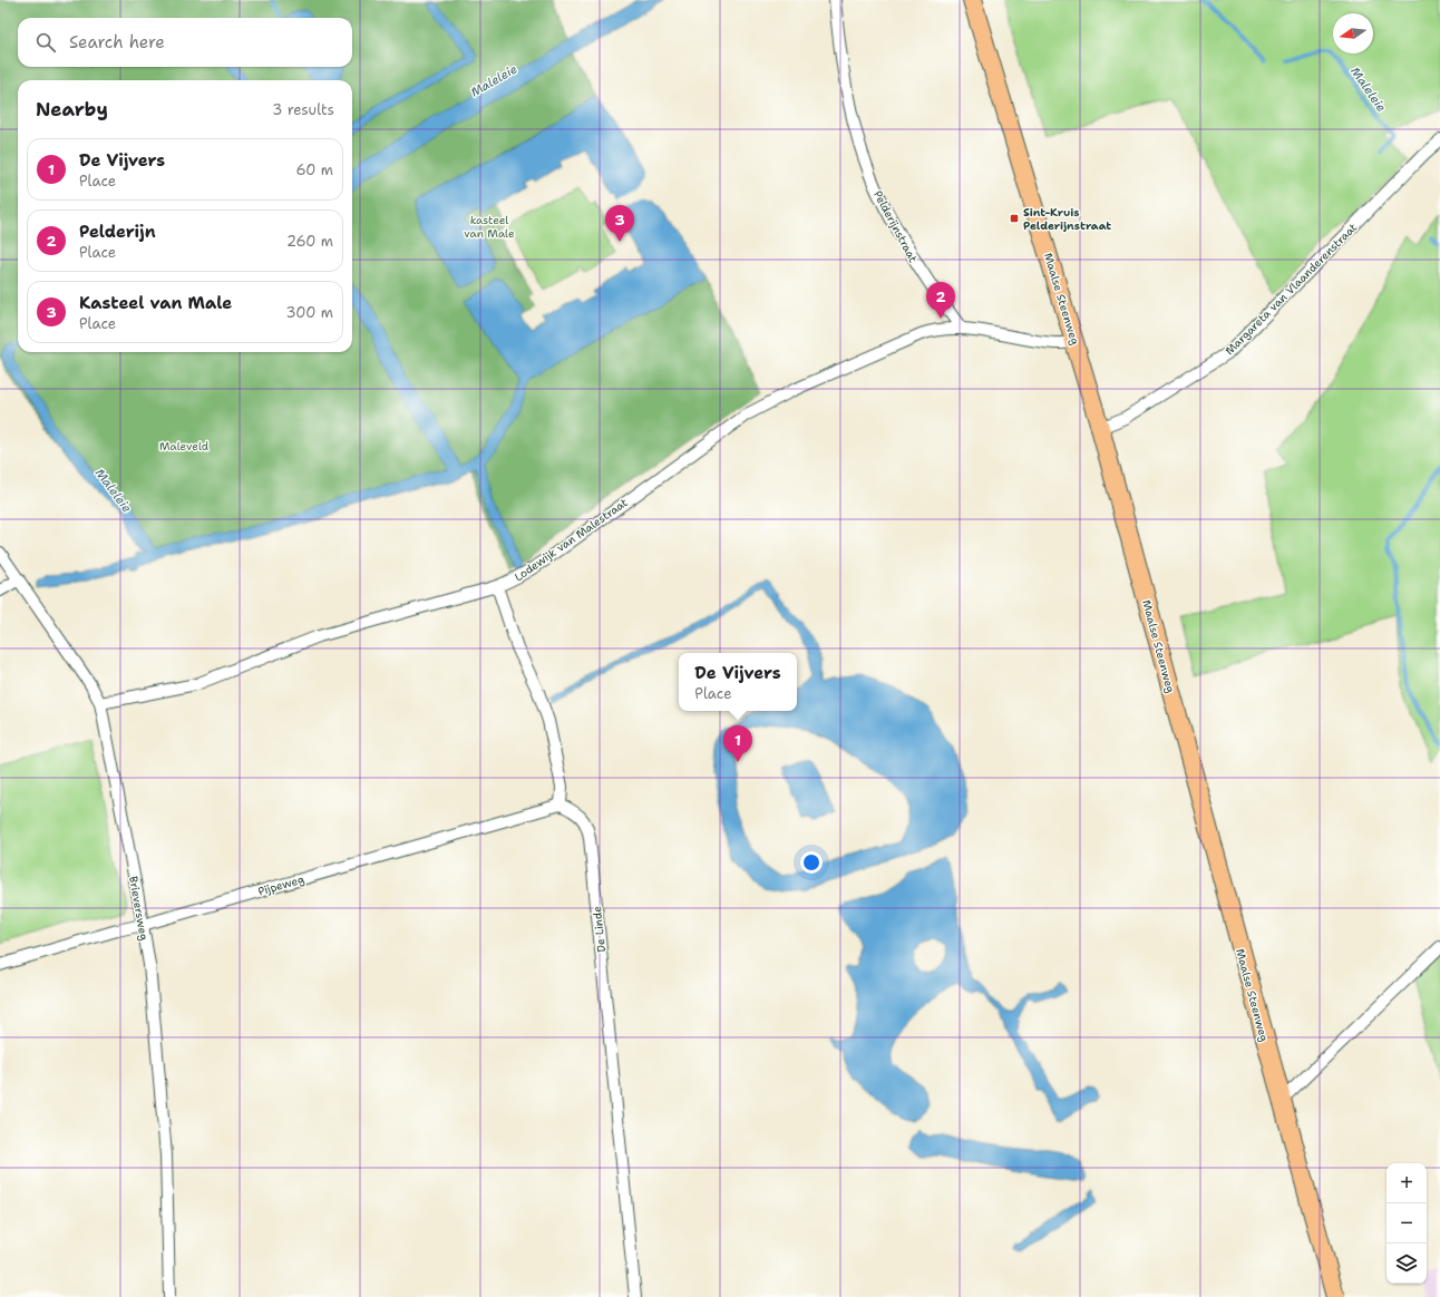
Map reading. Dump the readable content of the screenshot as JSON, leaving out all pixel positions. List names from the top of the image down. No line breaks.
{"streets":{"main road":["Maalse Steenweg"],"street":["Pelderijnstraat","Margareta van Vlaanderenstraat","Lodewijk van Malestraat","Pijpeweg","Brieversweg","De Linde"]},"crossings":[["Pelderijnstraat","Lodewijk van Malestraat"],["Margareta van Vlaanderenstraat","Maalse Steenweg"],["Lodewijk van Malestraat","Brieversweg"],["Pijpeweg","Brieversweg"],["Pijpeweg","De Linde"]],"water":["Maleleie"],"parks":["kasteel van Male","Maleveld"],"places":{"transit":["Sint-Kruis Pelderijnstraat"]},"north":"left","page":{"search":"Search here","heading":["Nearby","3 results"],"list":[{"mark":"1","name":"De Vijvers","note":"Place","value":"60 m"},{"mark":"2","name":"Pelderijn","note":"Place","value":"260 m"},{"mark":"3","name":"Kasteel van Male","note":"Place","value":"300 m"}],"pins":["3","2","1"],"popup":["De Vijvers","Place"],"map_buttons":["+","−"]}}
